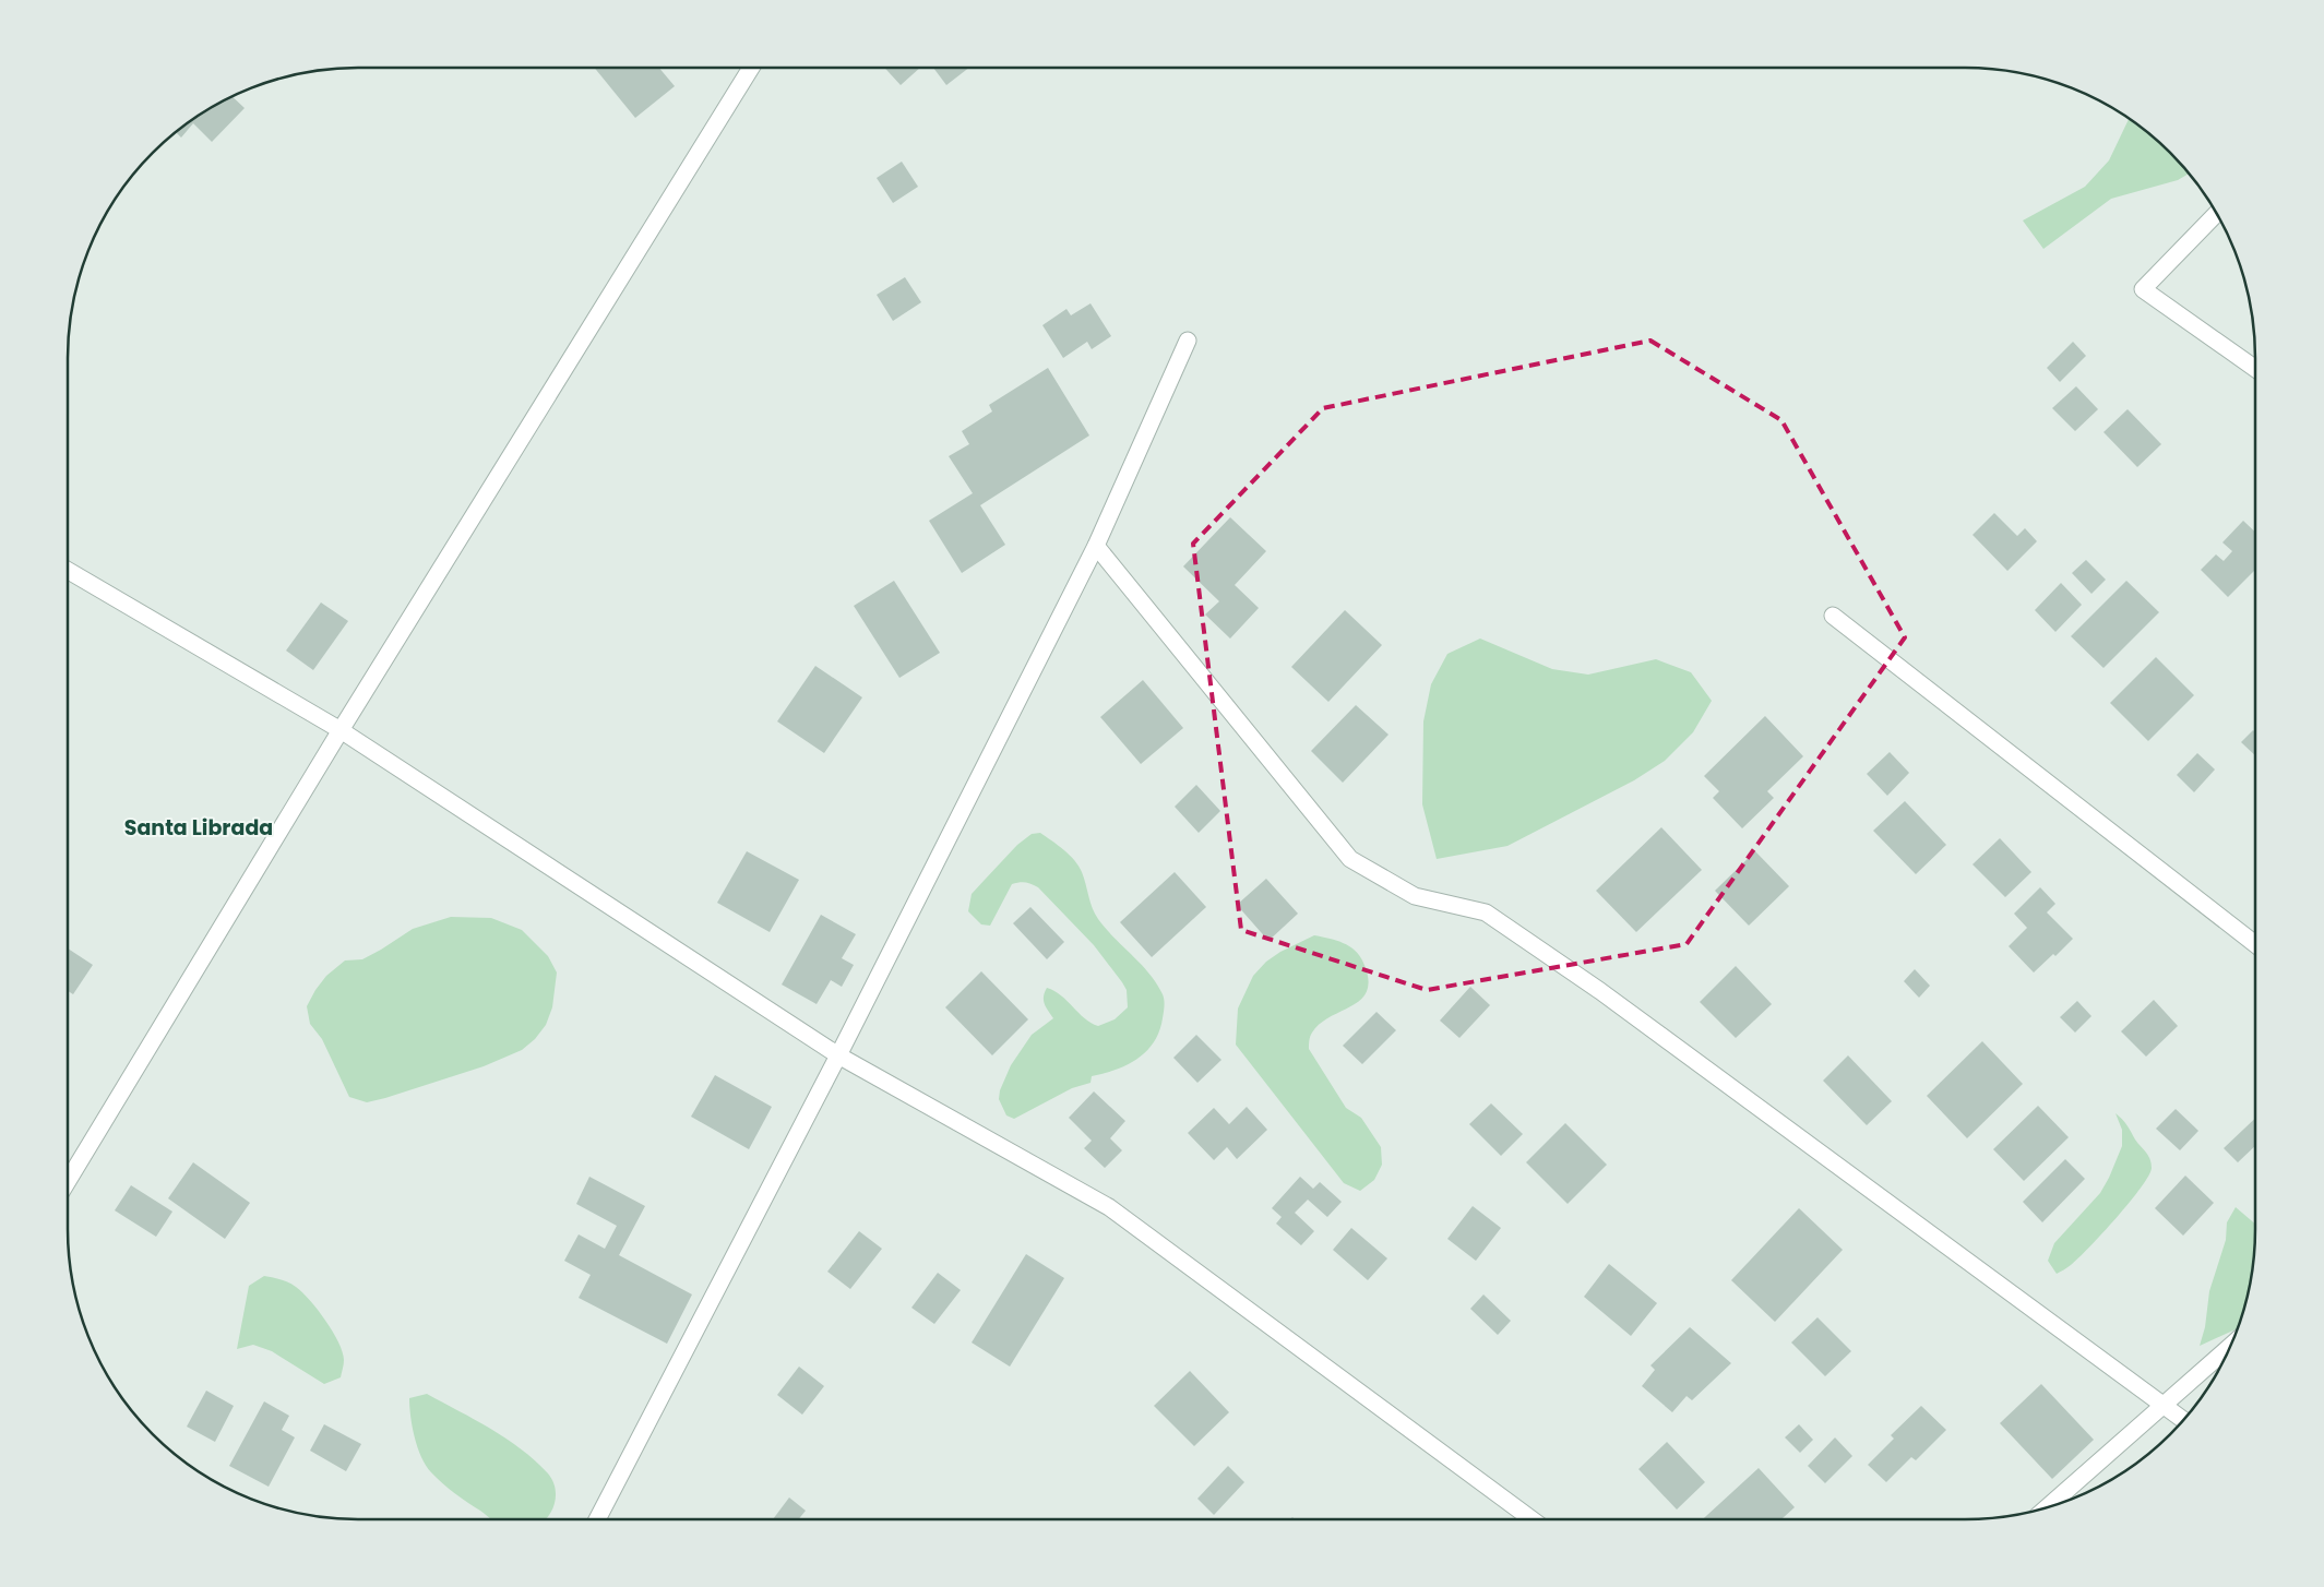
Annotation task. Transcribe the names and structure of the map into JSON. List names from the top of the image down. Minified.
{"districts":["Santa Librada"]}
